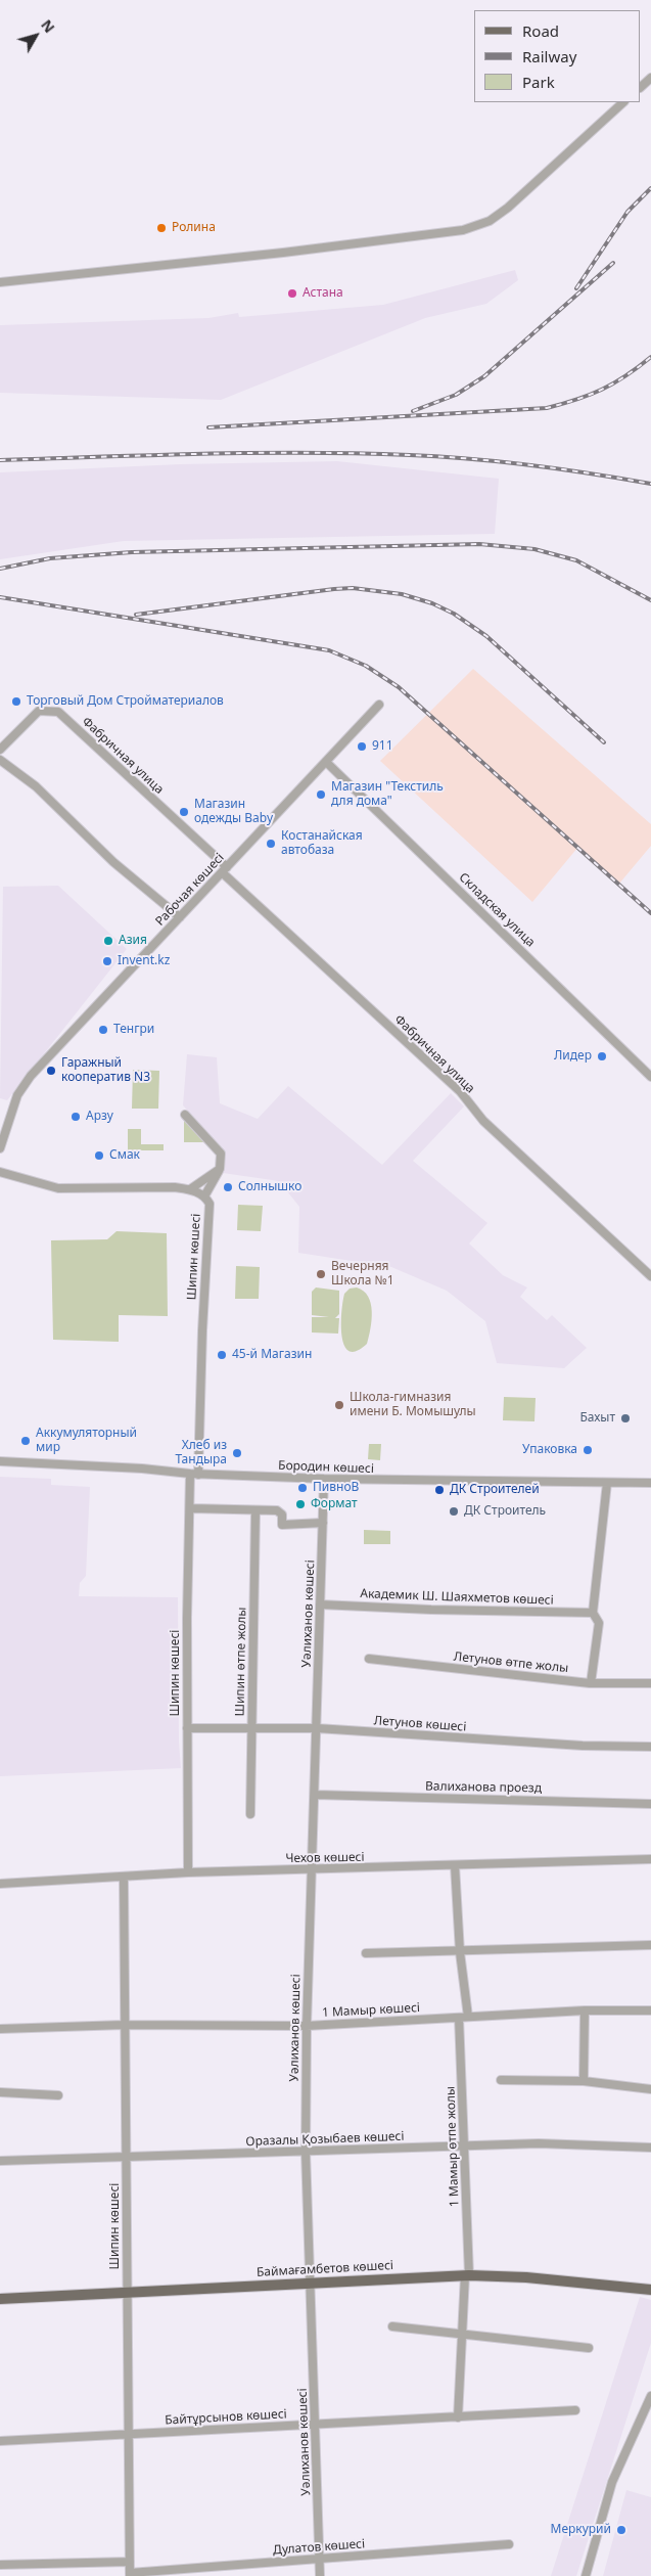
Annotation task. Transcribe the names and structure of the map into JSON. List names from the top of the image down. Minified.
{"streets":{"main road":["Баймағамбетов көшесі"],"street":["Фабричная улица","Рабочая көшесі","Складская улица","Шипин көшесі","Бородин көшесі","Академик Ш. Шаяхметов көшесі","Уәлиханов көшесі","Шипин өтпе жолы","Летунов өтпе жолы","Летунов көшесі","Валиханова проезд","Чехов көшесі","1 Мамыр көшесі","Оразалы Қозыбаев көшесі","1 Мамыр өтпе жолы","Байтұрсынов көшесі","Дулатов көшесі"]},"crossings":[["Фабричная улица","Рабочая көшесі"],["Рабочая көшесі","Складская улица"],["Шипин көшесі","Бородин көшесі"],["Шипин көшесі","Летунов көшесі"],["Шипин көшесі","Чехов көшесі"],["Шипин көшесі","1 Мамыр көшесі"],["Шипин көшесі","Оразалы Қозыбаев көшесі"],["Шипин көшесі","Баймағамбетов көшесі"],["Шипин көшесі","Байтұрсынов көшесі"],["Шипин көшесі","Дулатов көшесі"],["Бородин көшесі","Уәлиханов көшесі"],["Академик Ш. Шаяхметов көшесі","Уәлиханов көшесі"],["Уәлиханов көшесі","Летунов көшесі"],["Уәлиханов көшесі","Валиханова проезд"],["Уәлиханов көшесі","Чехов көшесі"],["Уәлиханов көшесі","1 Мамыр көшесі"],["Уәлиханов көшесі","Оразалы Қозыбаев көшесі"],["Уәлиханов көшесі","Баймағамбетов көшесі"],["Уәлиханов көшесі","Байтұрсынов көшесі"],["Уәлиханов көшесі","Дулатов көшесі"],["Шипин өтпе жолы","Летунов көшесі"],["1 Мамыр көшесі","1 Мамыр өтпе жолы"],["Оразалы Қозыбаев көшесі","1 Мамыр өтпе жолы"],["1 Мамыр өтпе жолы","Баймағамбетов көшесі"],["1 Мамыр өтпе жолы","Байтұрсынов көшесі"]],"places":["Ролина","Астана","Торговый Дом Стройматериалов","911","Магазин \"Текстиль для дома\"","Магазин одежды Baby","Костанайская автобаза","Азия","Invent.kz","Тенгри","Лидер","Гаражный кооператив N3","Арзу","Смак","Солнышко","Вечерняя Школа №1","45-й Магазин","Школа-гимназия имени Б. Момышулы","Бахыт","Аккумуляторный мир","Упаковка","Хлеб из Тандыра","ПивноВ","ДК Строителей","Формат","ДК Строитель","Меркурий"],"legend":["Road","Railway","Park"],"north":"top right"}
